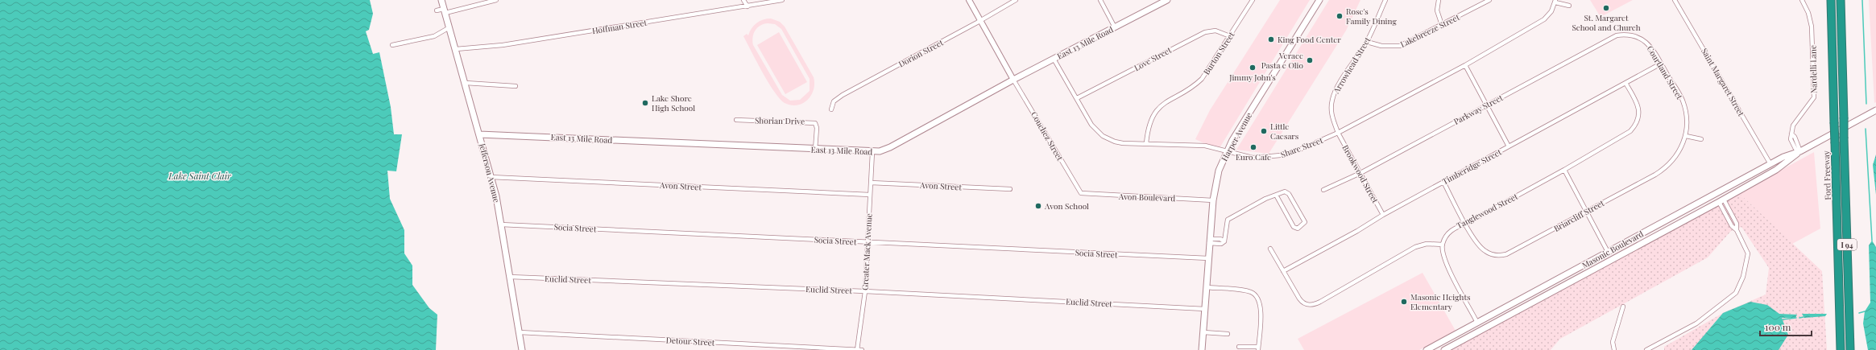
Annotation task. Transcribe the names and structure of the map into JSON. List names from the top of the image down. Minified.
{"streets":{"highway":["Ford Freeway","I 94"],"main road":["East 13 Mile Road","Harper Avenue","Jefferson Avenue","Masonic Boulevard"],"street":["Hoffman Street","Lakebreeze Street","Dorion Street","Burton Street","Love Street","Arrowhead Street","Nardelli Lane","Courtland Street","Saint Margaret Street","Parkway Street","Shorian Drive","Couchez Street","Share Street","Timberidge Street","Brookwood Street","Avon Street","Avon Boulevard","Tanglewood Street","Briarcliff Street","Socia Street","Greater Mack Avenue","Euclid Street","Detour Street"]},"crossings":[["Hoffman Street","Jefferson Avenue"],["Lakebreeze Street","Arrowhead Street"],["East 13 Mile Road","Shorian Drive"],["East 13 Mile Road","Couchez Street"],["East 13 Mile Road","Share Street"],["East 13 Mile Road","Jefferson Avenue"],["East 13 Mile Road","Greater Mack Avenue"],["Burton Street","Love Street"],["Burton Street","Share Street"],["Love Street","Share Street"],["Arrowhead Street","Share Street"],["Arrowhead Street","Brookwood Street"],["Nardelli Lane","Masonic Boulevard"],["Courtland Street","Parkway Street"],["Courtland Street","Timberidge Street"],["Courtland Street","Briarcliff Street"],["Saint Margaret Street","Masonic Boulevard"],["Parkway Street","Brookwood Street"],["Couchez Street","Avon Boulevard"],["Harper Avenue","Share Street"],["Harper Avenue","Avon Boulevard"],["Harper Avenue","Socia Street"],["Harper Avenue","Euclid Street"],["Share Street","Brookwood Street"],["Timberidge Street","Brookwood Street"],["Timberidge Street","Tanglewood Street"],["Timberidge Street","Briarcliff Street"],["Jefferson Avenue","Avon Street"],["Jefferson Avenue","Socia Street"],["Jefferson Avenue","Euclid Street"],["Jefferson Avenue","Detour Street"],["Avon Street","Greater Mack Avenue"],["Tanglewood Street","Briarcliff Street"],["Socia Street","Greater Mack Avenue"],["Greater Mack Avenue","Euclid Street"],["Greater Mack Avenue","Detour Street"]],"water":["Lake Saint Clair"],"places":["St. Margaret School and Church","Rose's Family Dining","King Food Center","Verace Pasta e Olio","Jimmy John's","Lake Shore High School","Little Caesars","Euro Cafe","Avon School","Masonic Heights Elementary"],"scale_bar":"100 m"}
